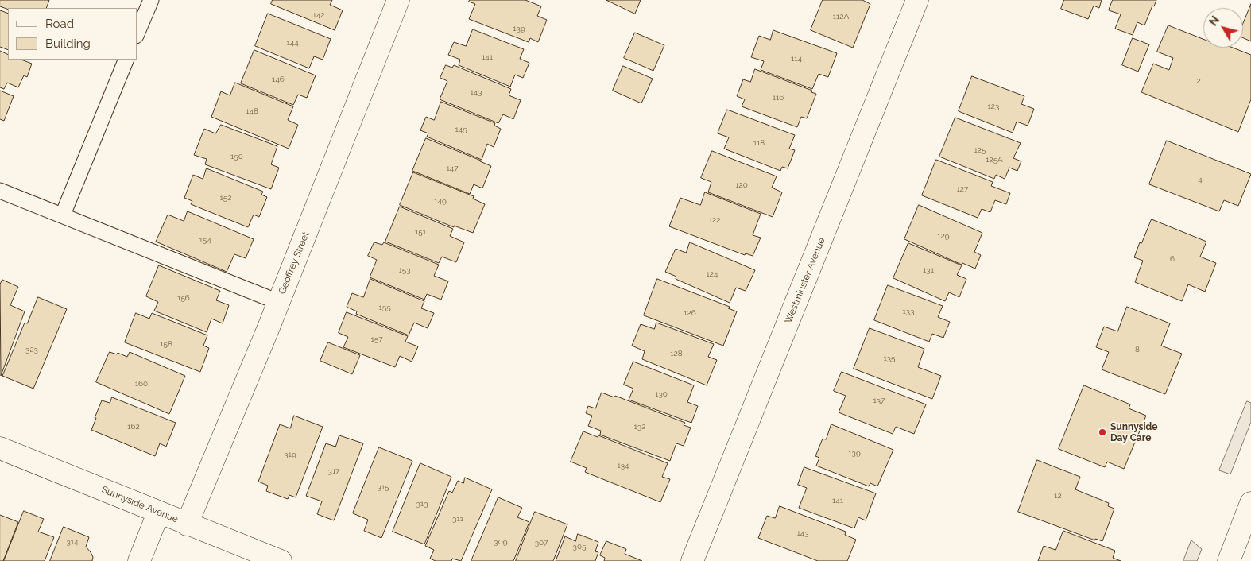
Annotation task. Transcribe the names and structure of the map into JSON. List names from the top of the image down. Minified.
{"streets":{"street":["Geoffrey Street","Westminster Avenue","Sunnyside Avenue"]},"crossings":[["Geoffrey Street","Sunnyside Avenue"]],"places":["Sunnyside Day Care"],"house_numbers":["142","112A","139","144","141","114","146","2","143","116","123","148","145","118","125","150","125A","147","4","120","127","152","149","122","151","129","154","6","153","131","124","156","155","133","126","157","158","323","8","128","135","160","130","137","162","132","139","319","134","317","315","12","141","313","311","143","314","309","307","305"],"legend":["Road","Building"],"north":"top left"}
